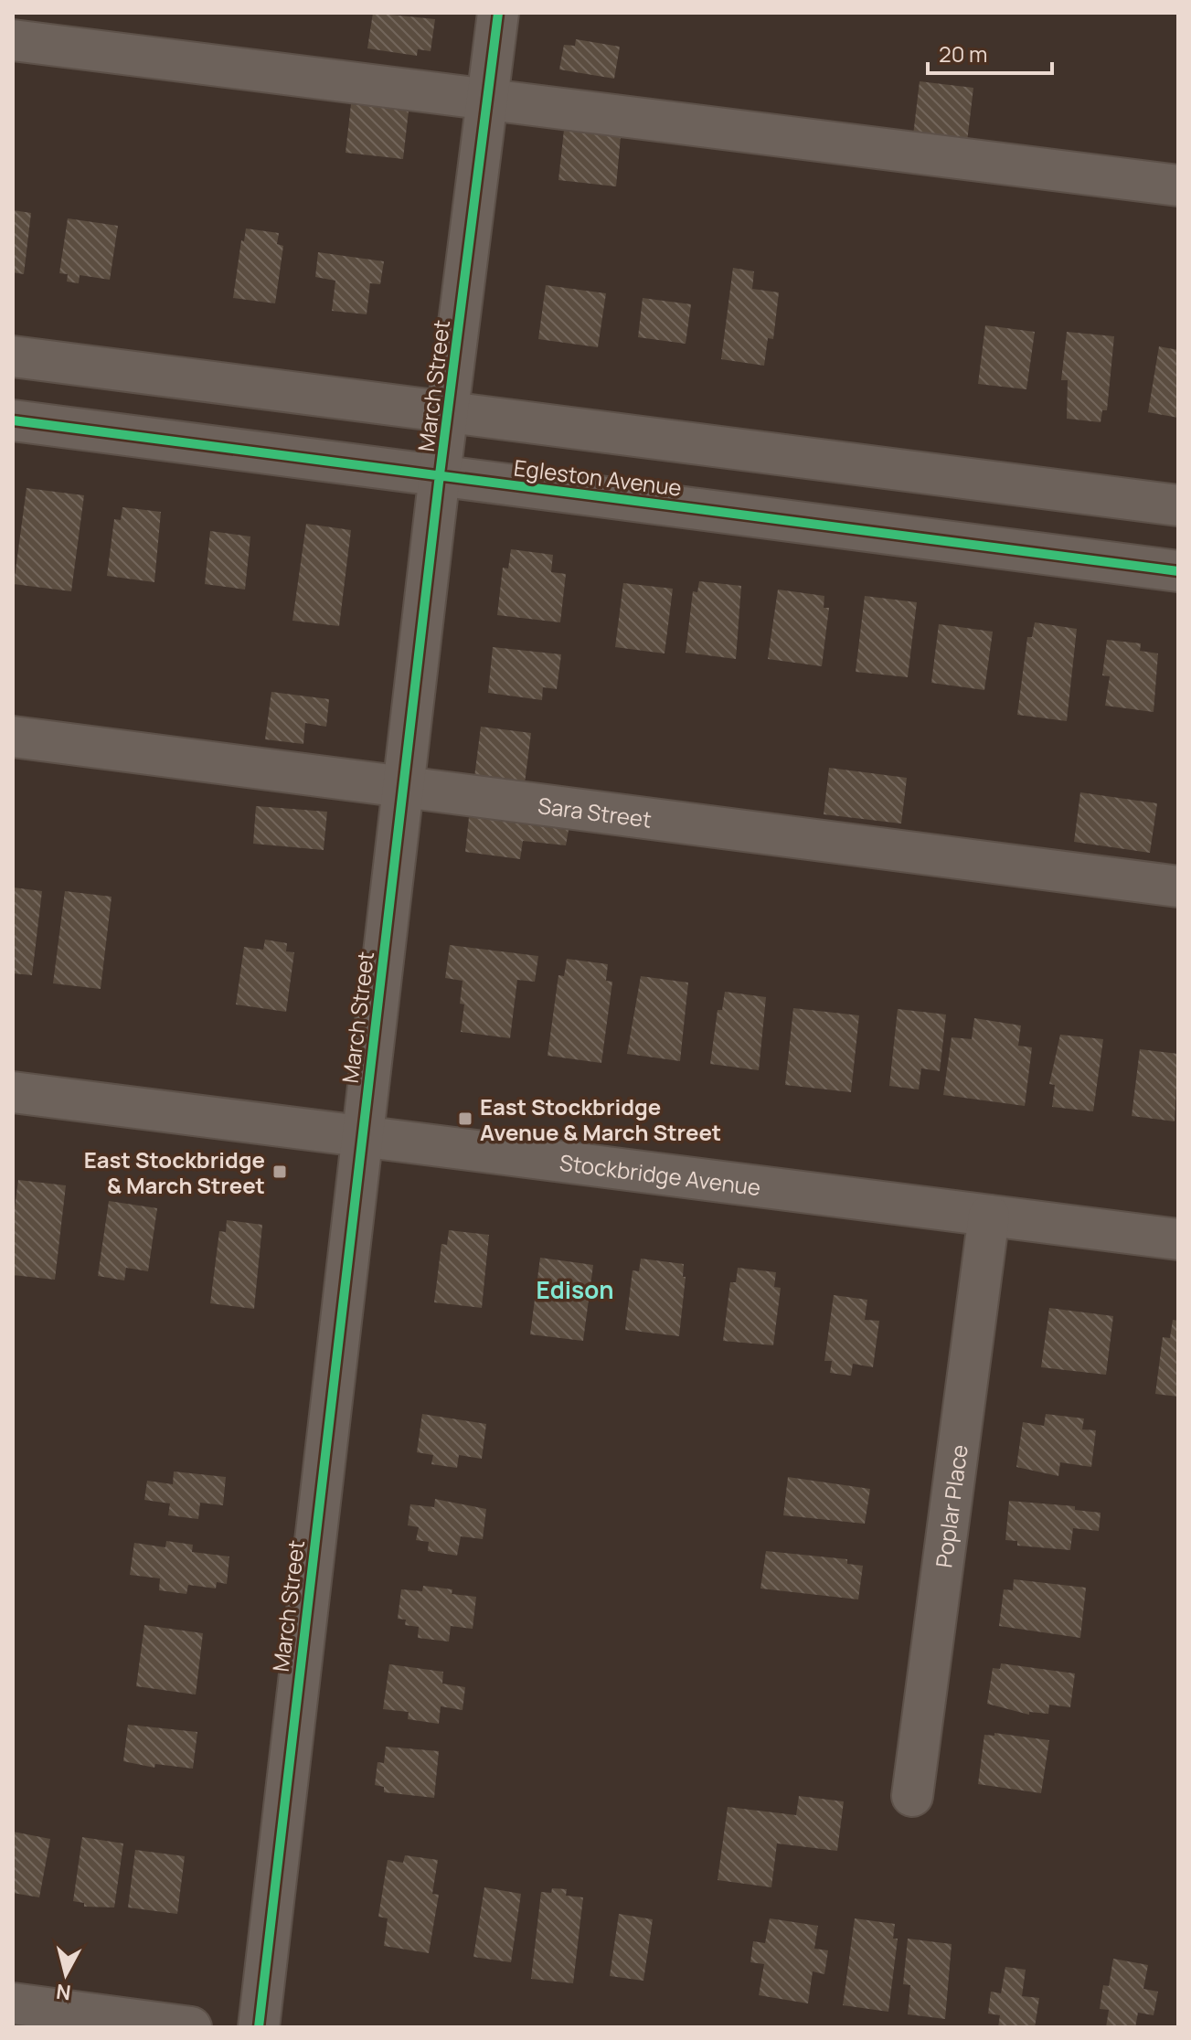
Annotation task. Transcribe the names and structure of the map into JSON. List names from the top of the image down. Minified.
{"streets":{"street":["March Street","Egleston Avenue","Sara Street","Stockbridge Avenue","Poplar Place"]},"crossings":[["March Street","Egleston Avenue"],["March Street","Sara Street"],["March Street","Stockbridge Avenue"],["Stockbridge Avenue","Poplar Place"]],"districts":["Edison"],"places":{"transit":["East Stockbridge Avenue & March Street","East Stockbridge & March Street"]},"scale_bar":"20 m","north":"bottom"}
